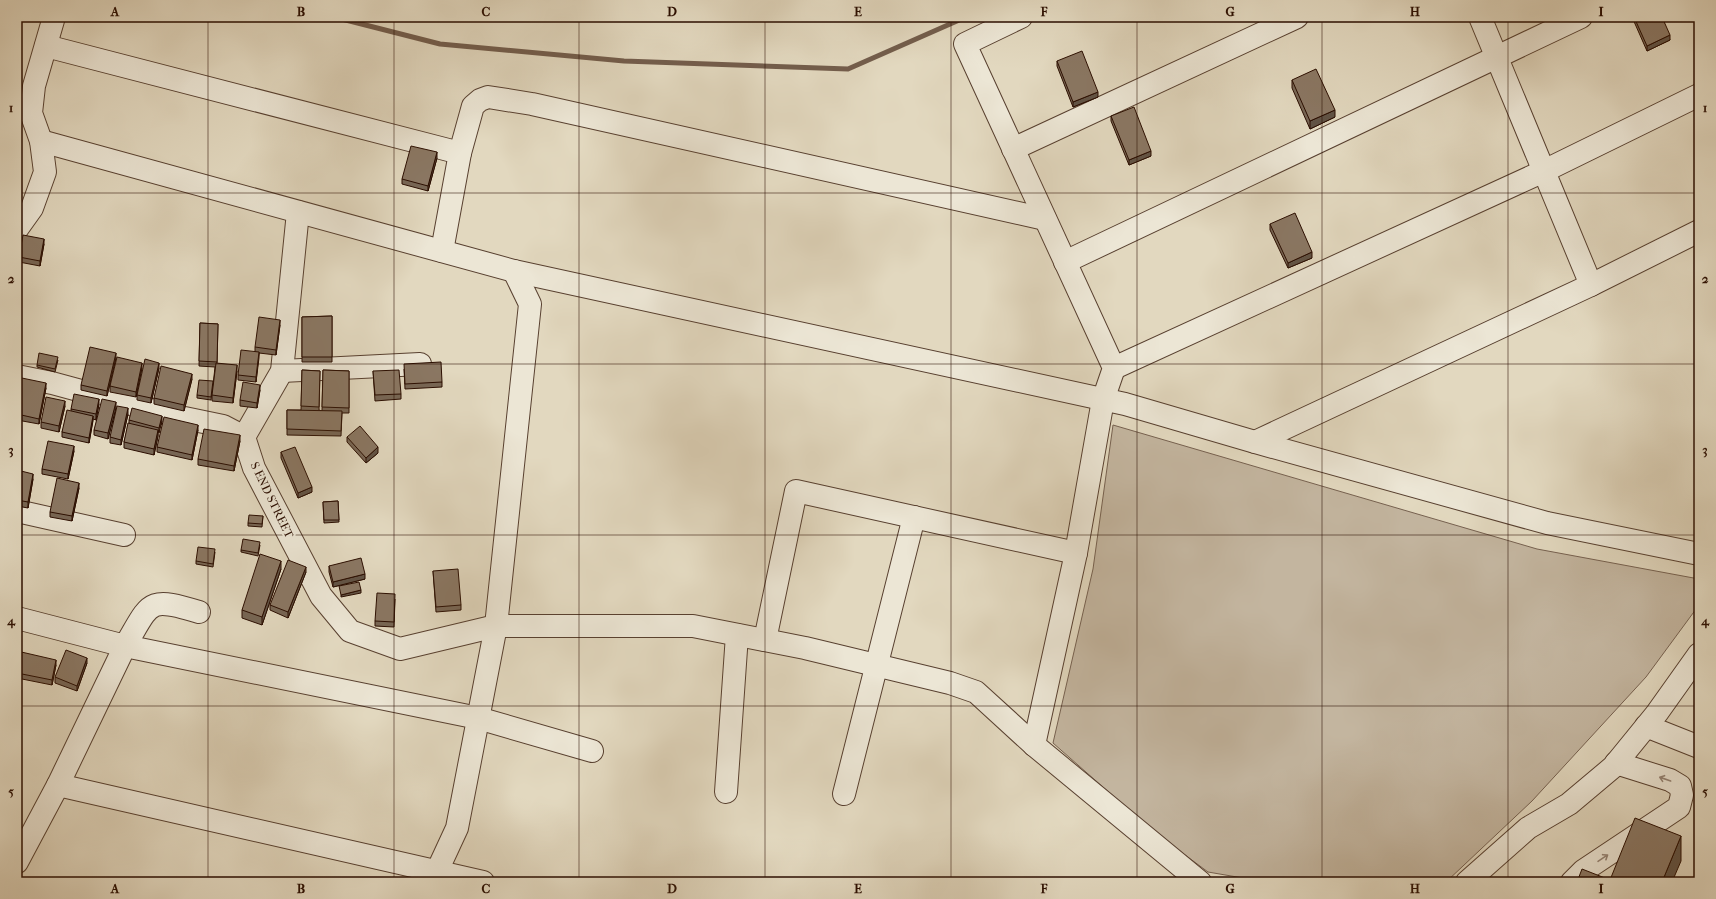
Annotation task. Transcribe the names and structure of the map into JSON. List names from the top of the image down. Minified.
{"streets":{"street":["S END STREET"]},"grid":{"columns":["A","B","C","D","E","F","G","H","I"],"rows":["1","2","3","4","5"]}}
